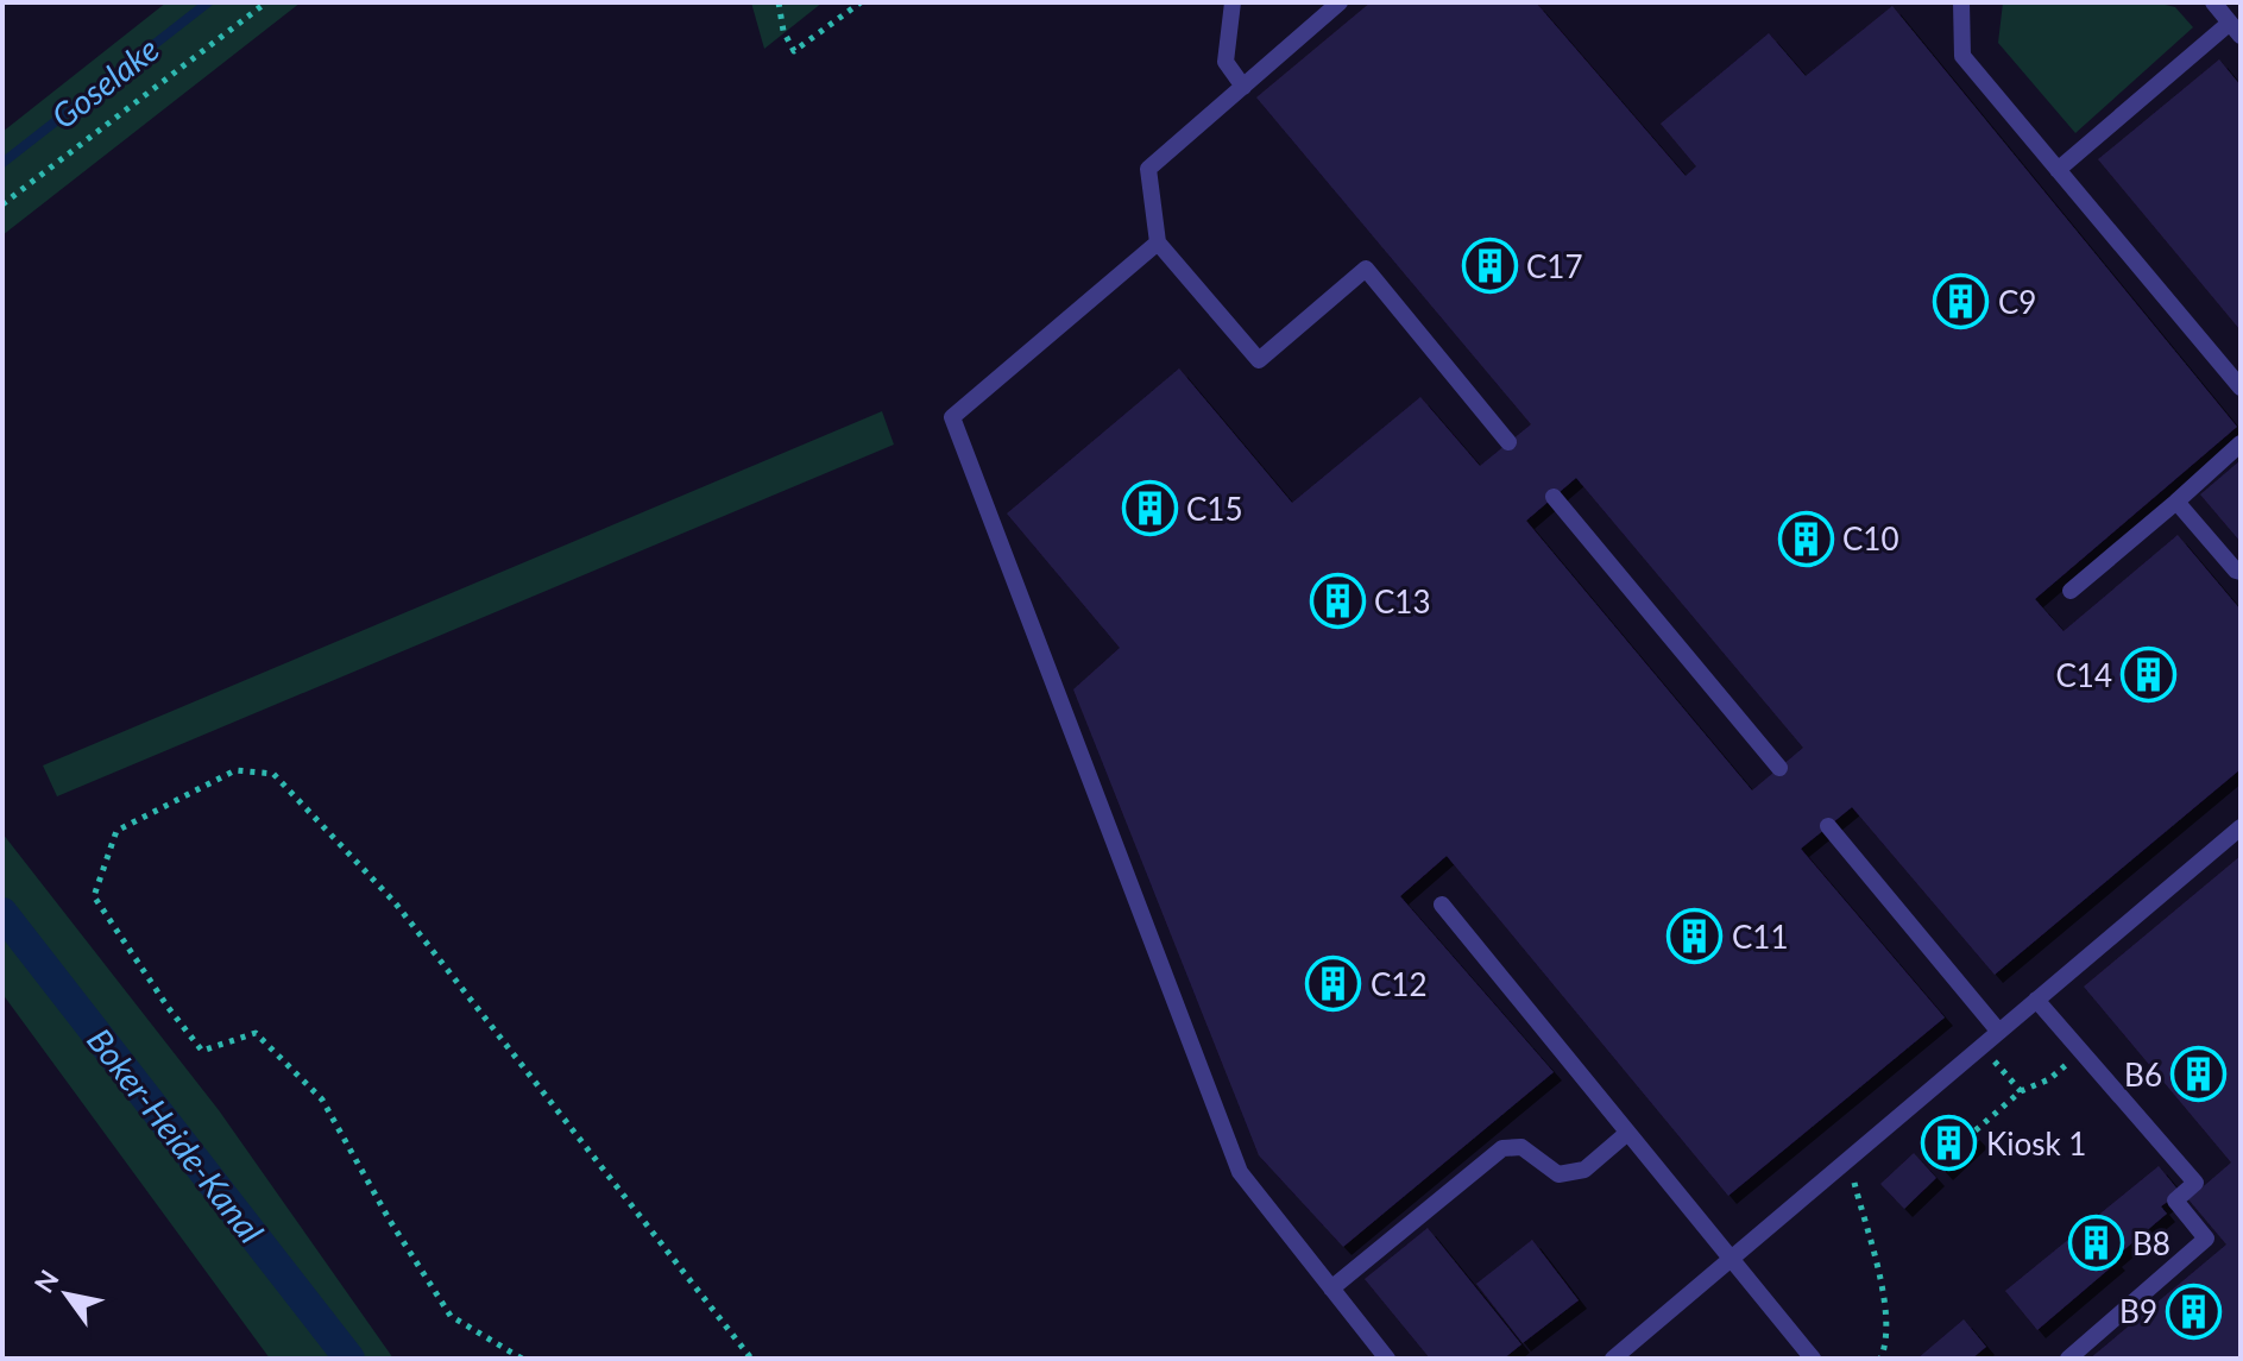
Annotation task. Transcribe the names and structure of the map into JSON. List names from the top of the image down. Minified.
{"water":["Goselake","Boker-Heide-Kanal"],"places":{"building":["C17","C9","C15","C10","C13","C14","C11","C12","B6","Kiosk 1","B8","B9"]},"north":"top left"}
